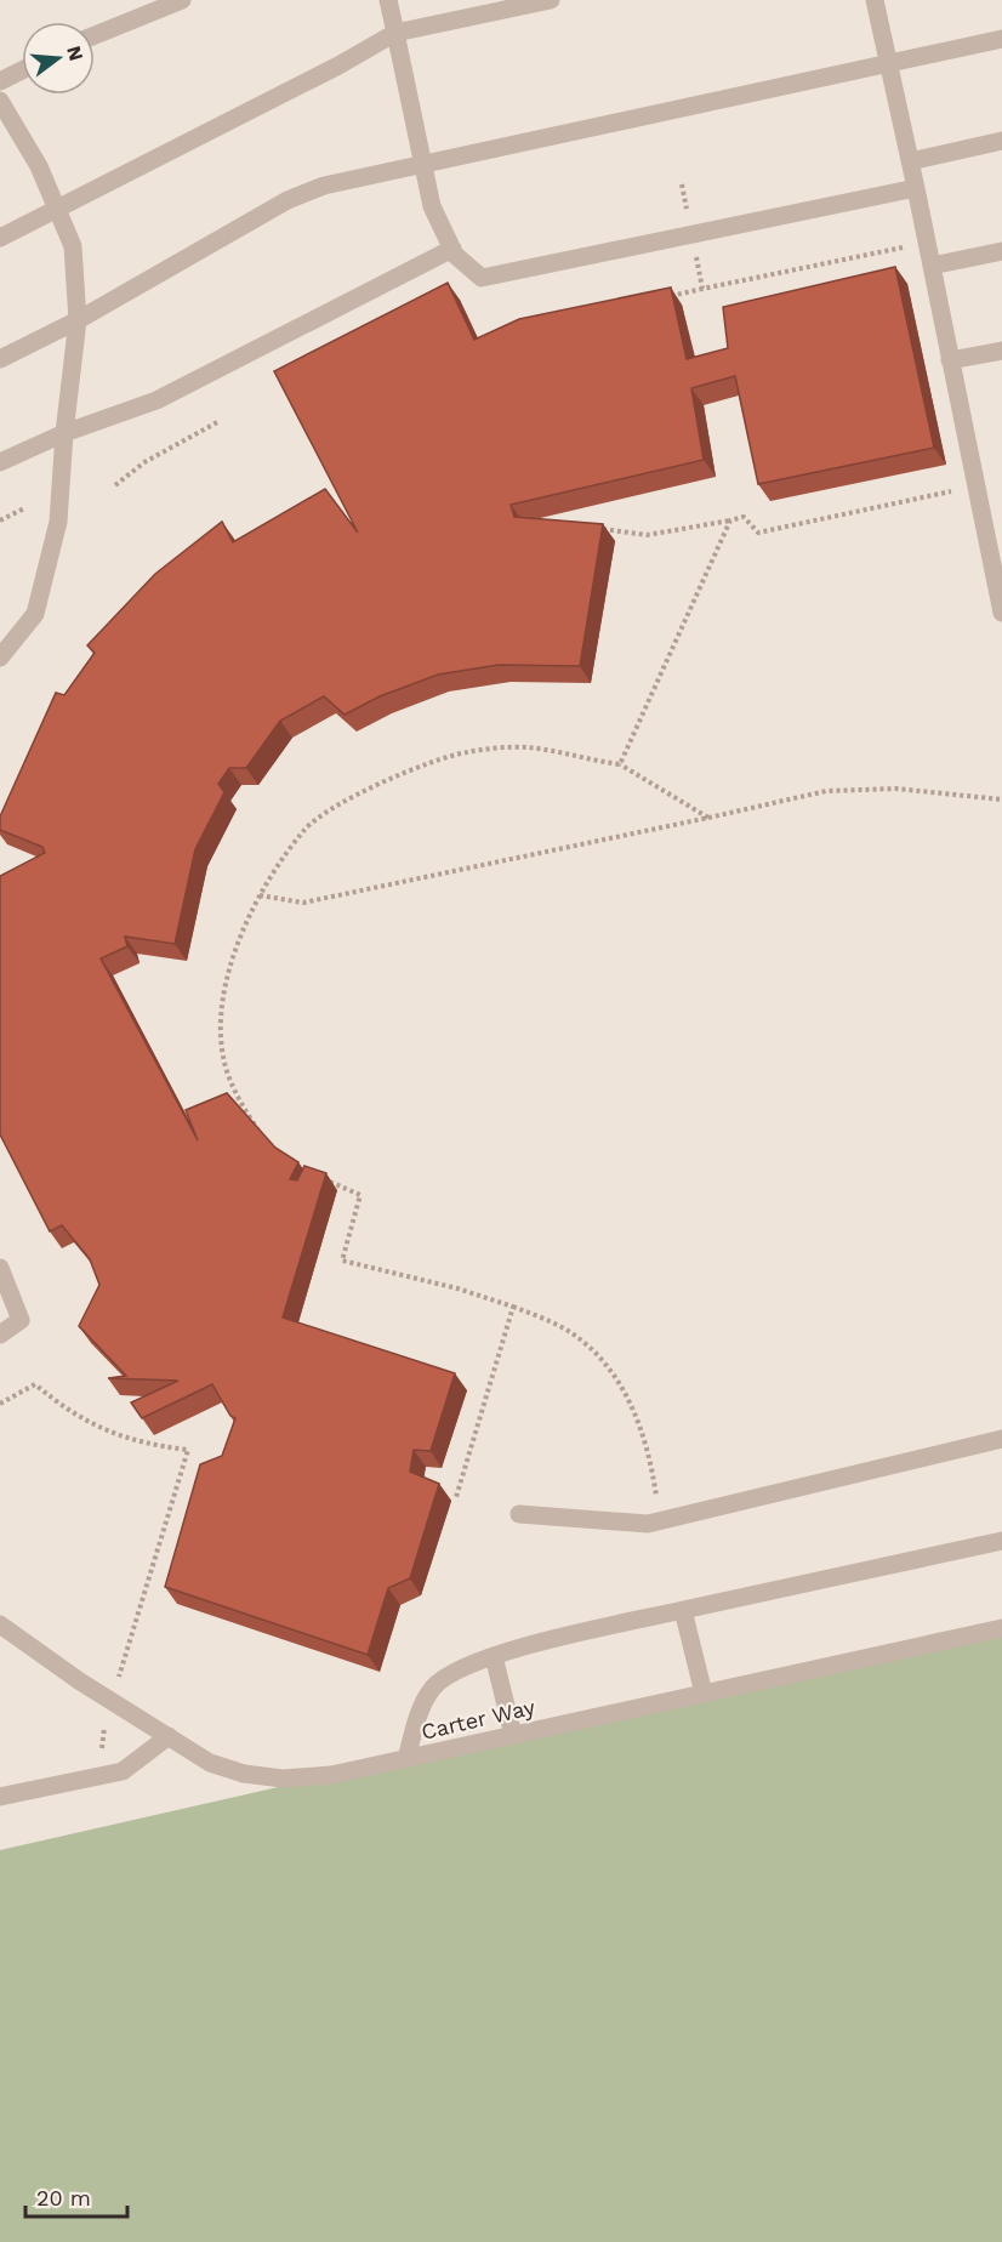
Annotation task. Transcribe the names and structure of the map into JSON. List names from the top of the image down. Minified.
{"streets":{"lane":["Carter Way"]},"scale_bar":"20 m","north":"right"}
